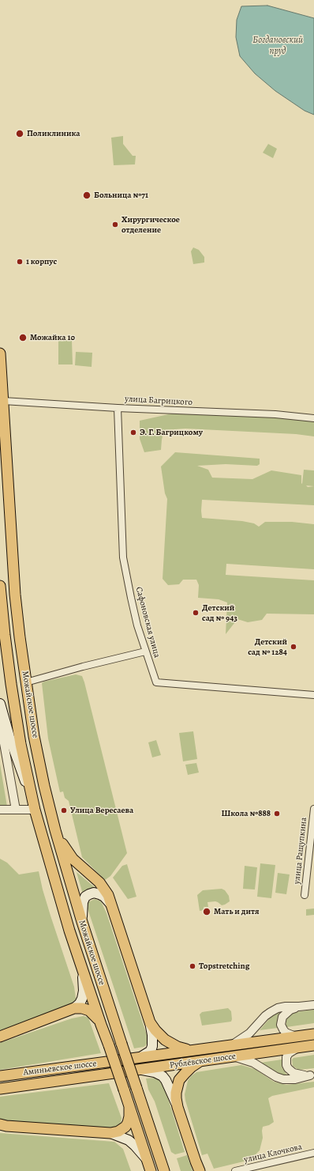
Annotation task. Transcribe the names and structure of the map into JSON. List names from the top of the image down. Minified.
{"streets":{"main road":["Можайское шоссе","Рублёвское шоссе","Аминьевское шоссе"],"street":["улица Багрицкого","Сафоновская улица","улица Ращупкина","улица Клочкова"]},"crossings":[["улица Багрицкого","Сафоновская улица"],["улица Багрицкого","Можайское шоссе"],["Рублёвское шоссе","Аминьевское шоссе"]],"water":["Богдановский пруд"],"places":["Поликлиника","Больница №71","Хирургическое отделение","1 корпус","Можайка 10","Э. Г. Багрицкому","Детский сад № 943","Детский сад № 1284","Улица Вересаева","Школа №888","Мать и дитя","Topstretching"]}
